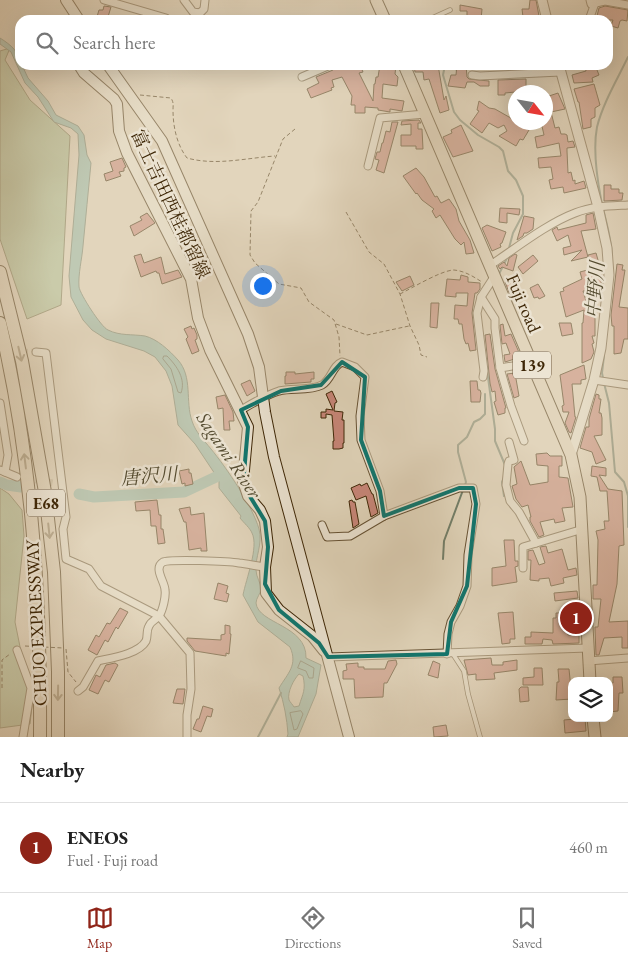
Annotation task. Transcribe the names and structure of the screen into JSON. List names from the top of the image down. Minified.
{"streets":{"highway":["Fuji road","139","E68","CHUO EXPRESSWAY"],"main road":["富士吉田西桂都留線"]},"water":["中野川","Sagami River","唐沢川"],"north":"bottom right","page":{"search":"Search here","pins":"1","heading":"Nearby","list":[{"mark":"1","name":"ENEOS","note":"Fuel · Fuji road","value":"460 m"}],"nav":["Map","Directions","Saved"]}}
